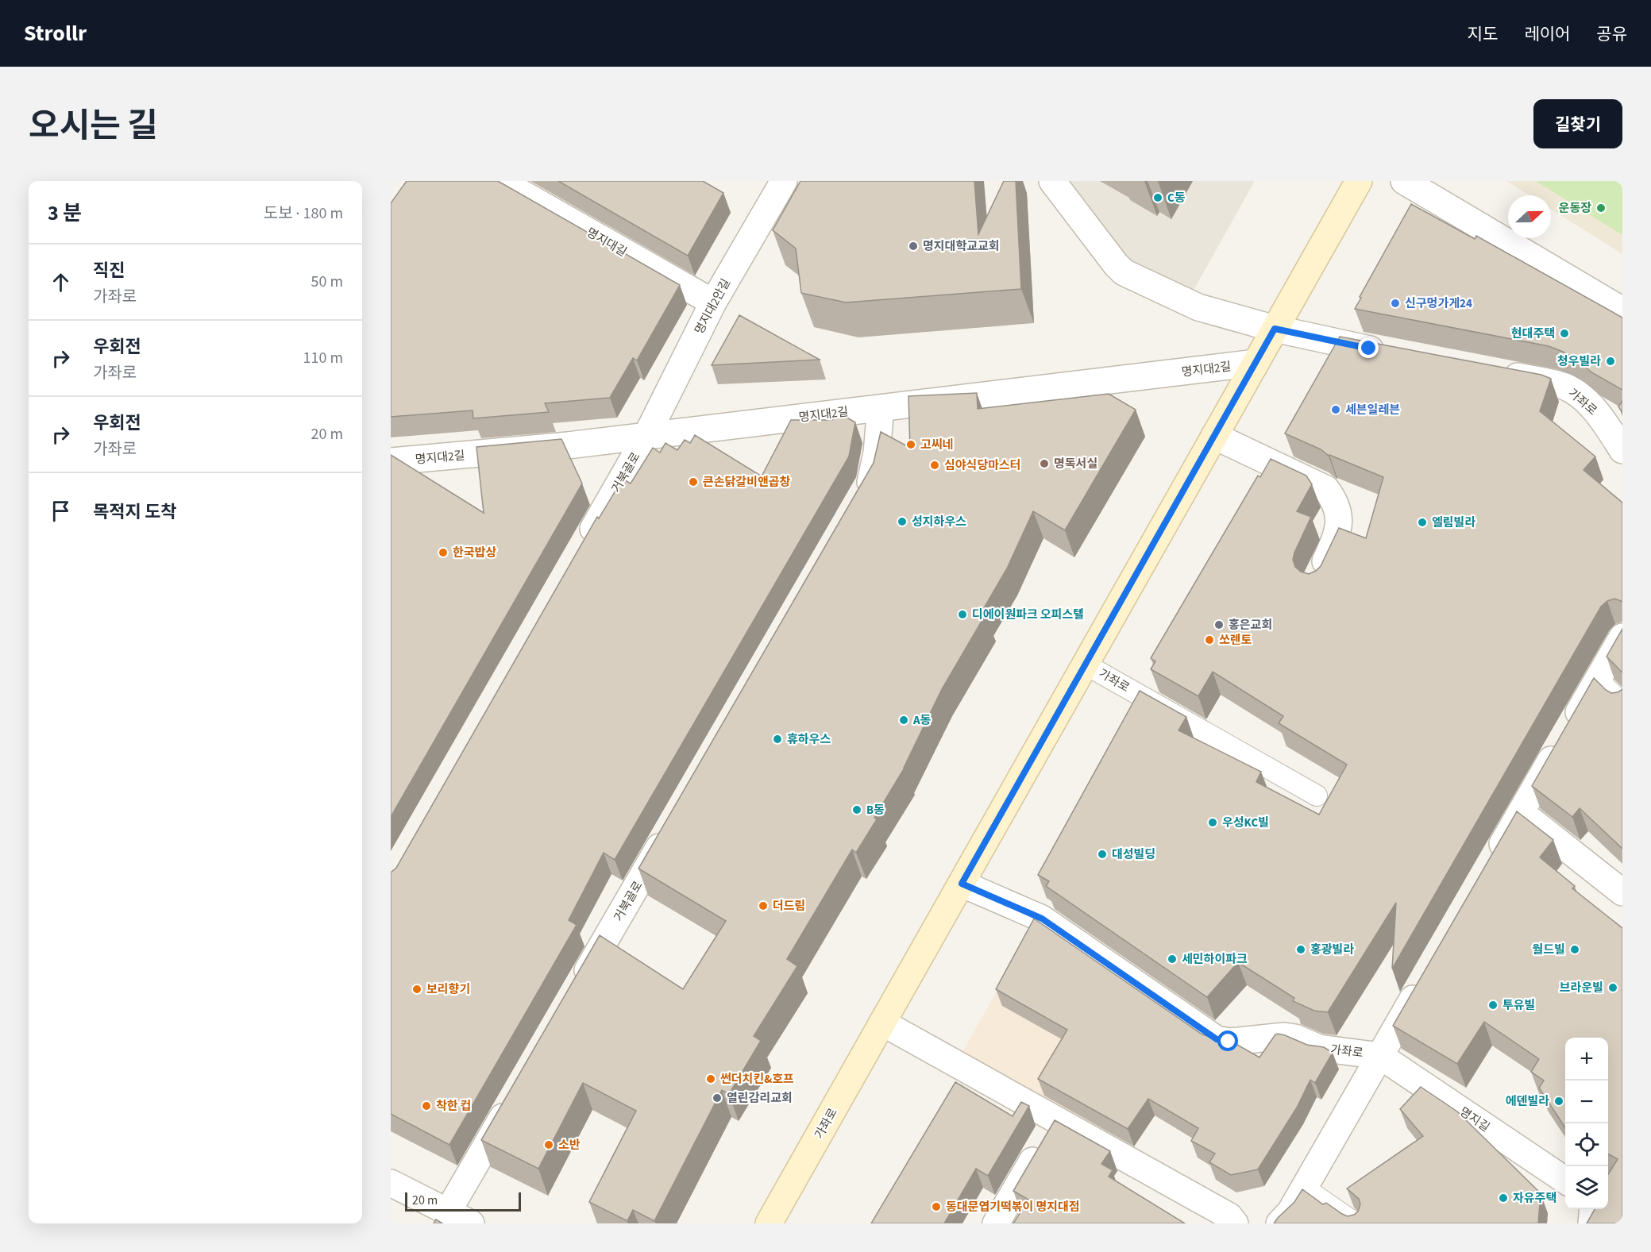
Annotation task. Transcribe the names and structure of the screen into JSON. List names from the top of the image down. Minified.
{"streets":{"main road":["가좌로"],"street":["명지대길","명지대2안길","명지대2길","거북골로","명지길"]},"crossings":[["명지대길","명지대2안길"],["명지대2안길","명지대2길"],["명지대2안길","거북골로"],["명지대2길","가좌로"],["명지대2길","거북골로"],["가좌로","명지길"]],"places":["C동","운동장","명지대학교교회","신구멍가게24","현대주택","청우빌라","세븐일레븐","고씨네","명독서실","심야식당마스터","큰손닭갈비앤곱창","성지하우스","엘림빌라","한국밥상","디에이원파크 오피스텔","홍은교회","쏘렌토","A동","휴하우스","B동","우성KC빌","대성빌딩","더드림","홍광빌라","월드빌","세민하이파크","브라운빌","보리향기","투유빌","썬더치킨&호프","열린감리교회","에덴빌라","착한 컵","소반","자유주택","동대문엽기떡볶이 명지대점"],"scale_bar":"20 m","north":"right","page":{"header":"Strollr","nav":["지도","레이어","공유"],"title":"오시는 길","buttons":"길찾기","heading":["3 분","도보 · 180 m"],"list":[["직진","가좌로","50 m"],["우회전","가좌로","110 m"],["우회전","가좌로","20 m"],"목적지 도착"],"map_buttons":["+","−"],"scale":"20 m"}}
